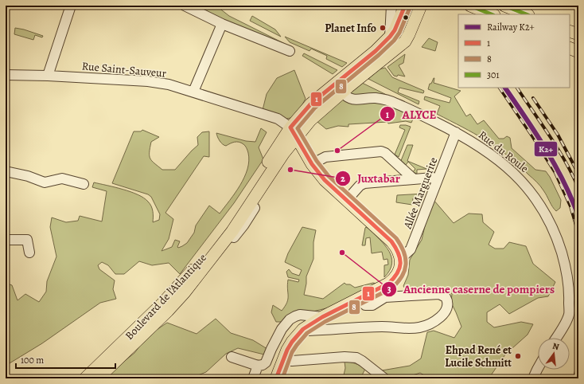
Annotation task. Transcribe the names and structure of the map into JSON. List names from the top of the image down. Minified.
{"streets":{"main road":["Boulevard de l'Atlantique"],"street":["Rue Saint-Sauveur","Rue du Roule","Allée Marguerite"]},"crossings":[["Rue Saint-Sauveur","Boulevard de l'Atlantique"],["Rue du Roule","Allée Marguerite"]],"places":["Planet Info","ALYCE","Juxtabar","Ancienne caserne de pompiers","Ehpad René et Lucile Schmitt"],"lines":["transit line 1","transit line 301","transit line 8","rail line K2+"],"legend":["Railway K2+","1","8","301"],"scale_bar":"100 m","north":"top"}
